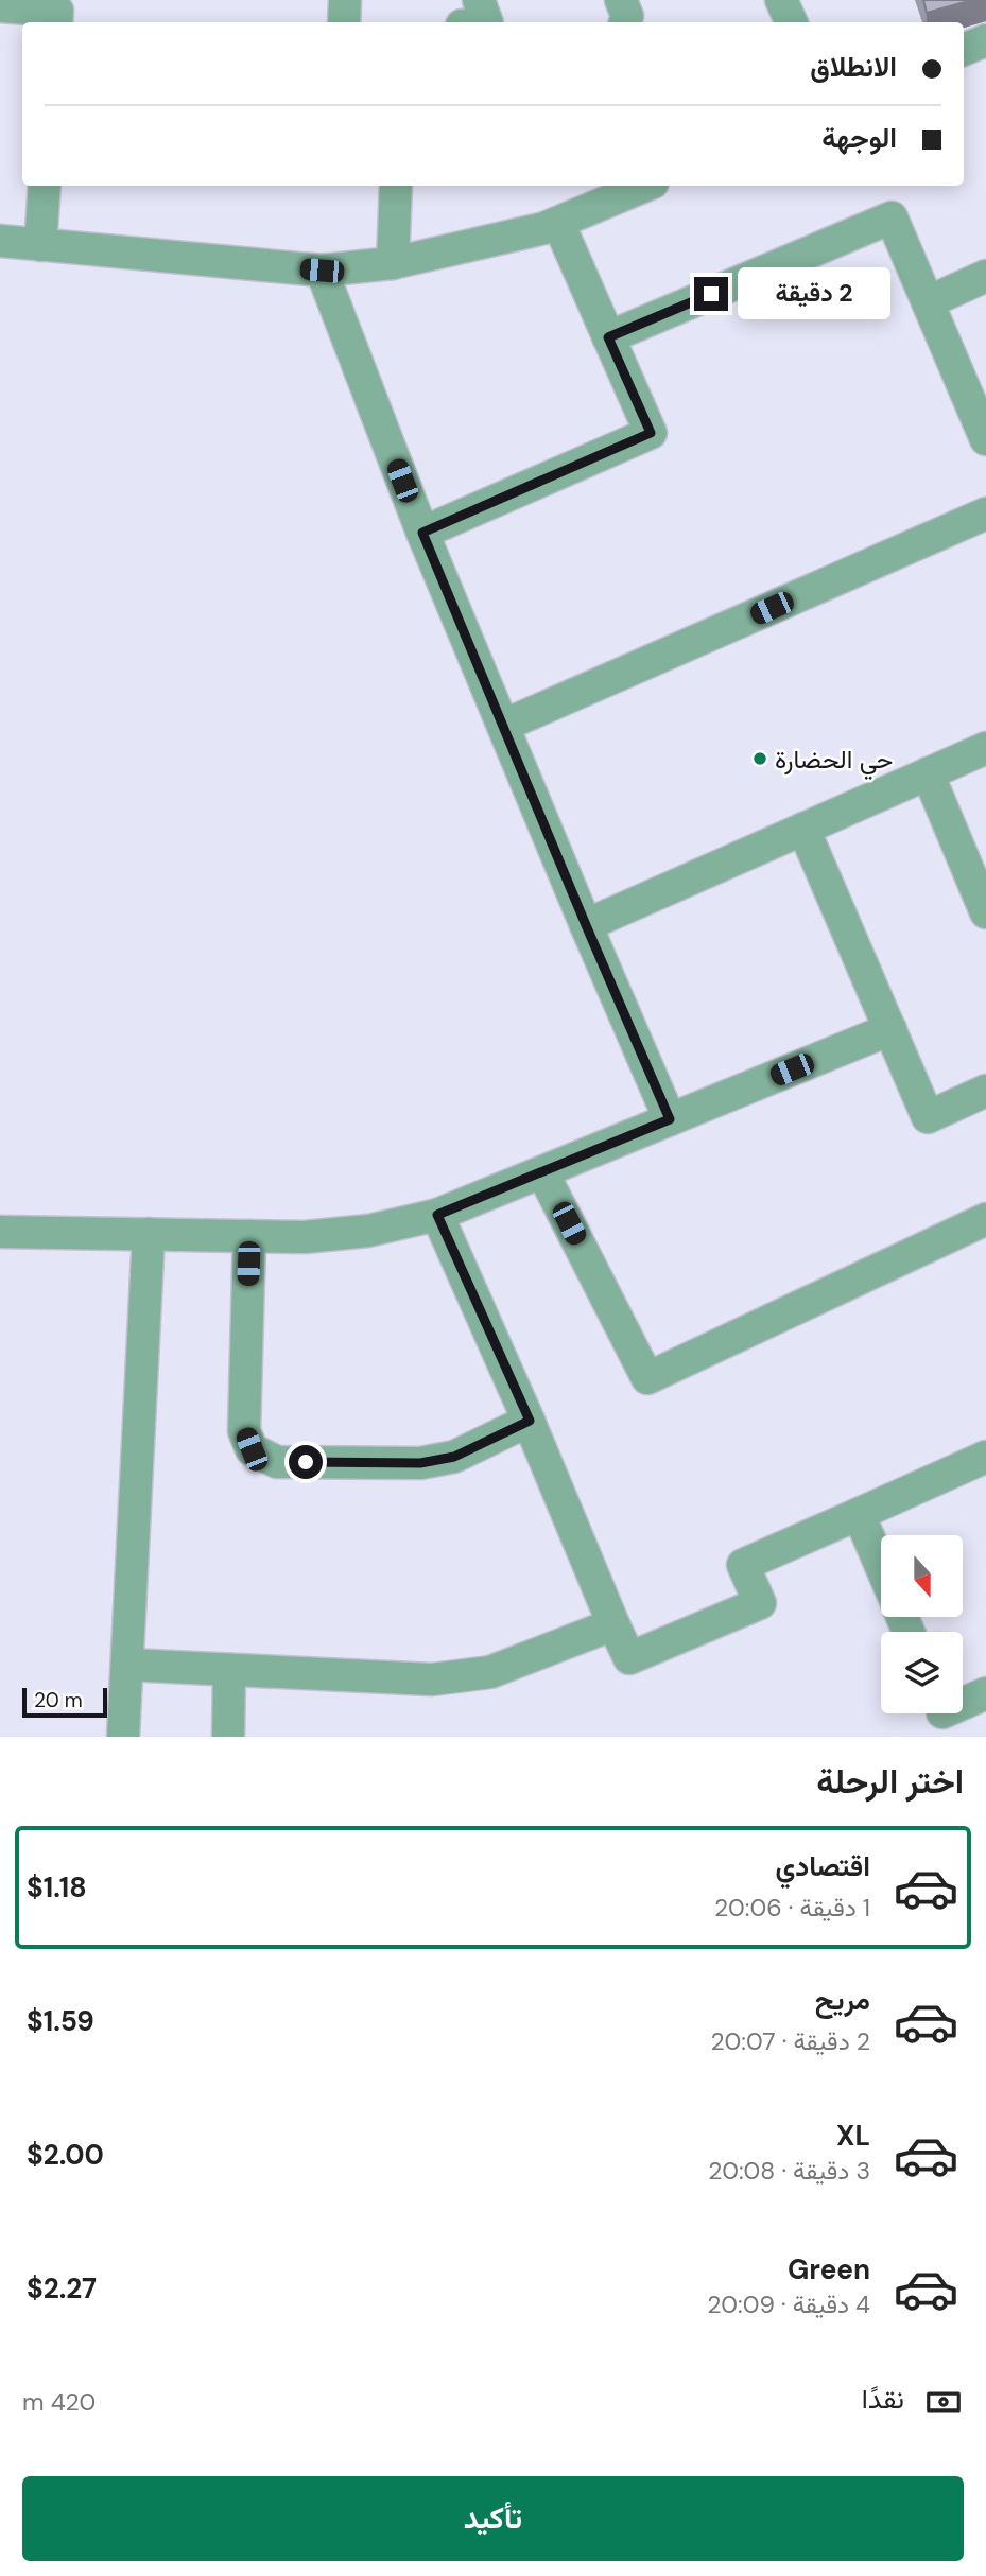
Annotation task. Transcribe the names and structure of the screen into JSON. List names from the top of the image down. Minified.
{"places":["حي الحضارة"],"scale_bar":"20 m","north":"bottom","page":{"banner":["الانطلاق","الوجهة"],"bubble":"2 دقيقة","scale":"20 m","heading":"اختر الرحلة","list":[{"name":"اقتصادي","note":"1 دقيقة · 20:06","value":"$1.18"},{"name":"مريح","note":"2 دقيقة · 20:07","value":"$1.59"},{"name":"XL","note":"3 دقيقة · 20:08","value":"$2.00"},{"name":"Green","note":"4 دقيقة · 20:09","value":"$2.27"}],"pay":["نقدًا","420 m"],"buttons":"تأكيد"}}
